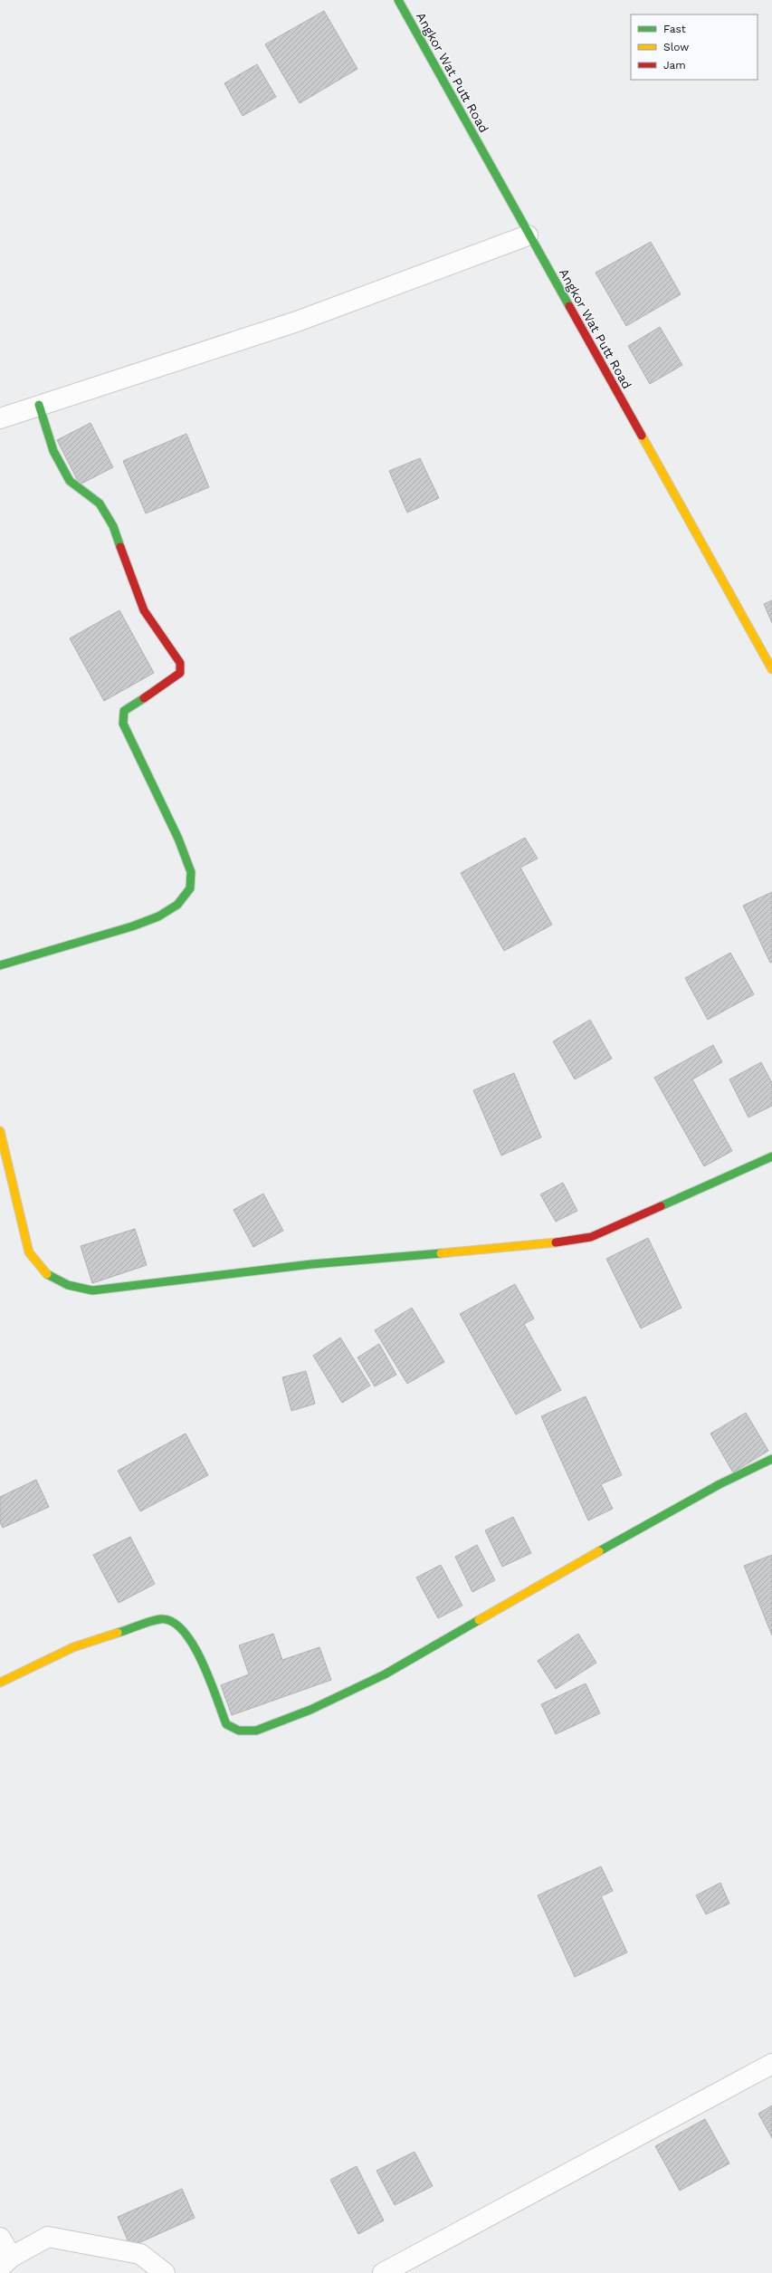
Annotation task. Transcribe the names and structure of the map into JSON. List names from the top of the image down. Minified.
{"streets":{"street":["Angkor Wat Putt Road"]},"legend":["Fast","Slow","Jam"]}
